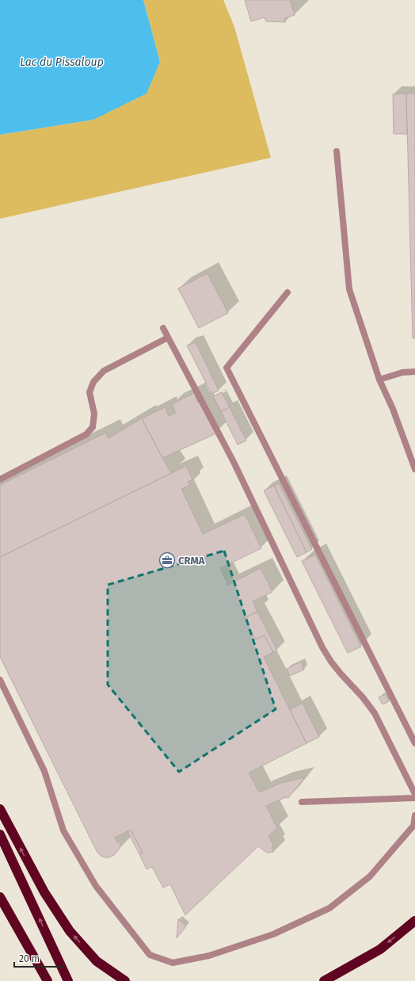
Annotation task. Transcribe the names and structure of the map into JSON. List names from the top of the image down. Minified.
{"water":["Lac du Pissaloup"],"places":{"office":["CRMA"]},"scale_bar":"20 m"}
